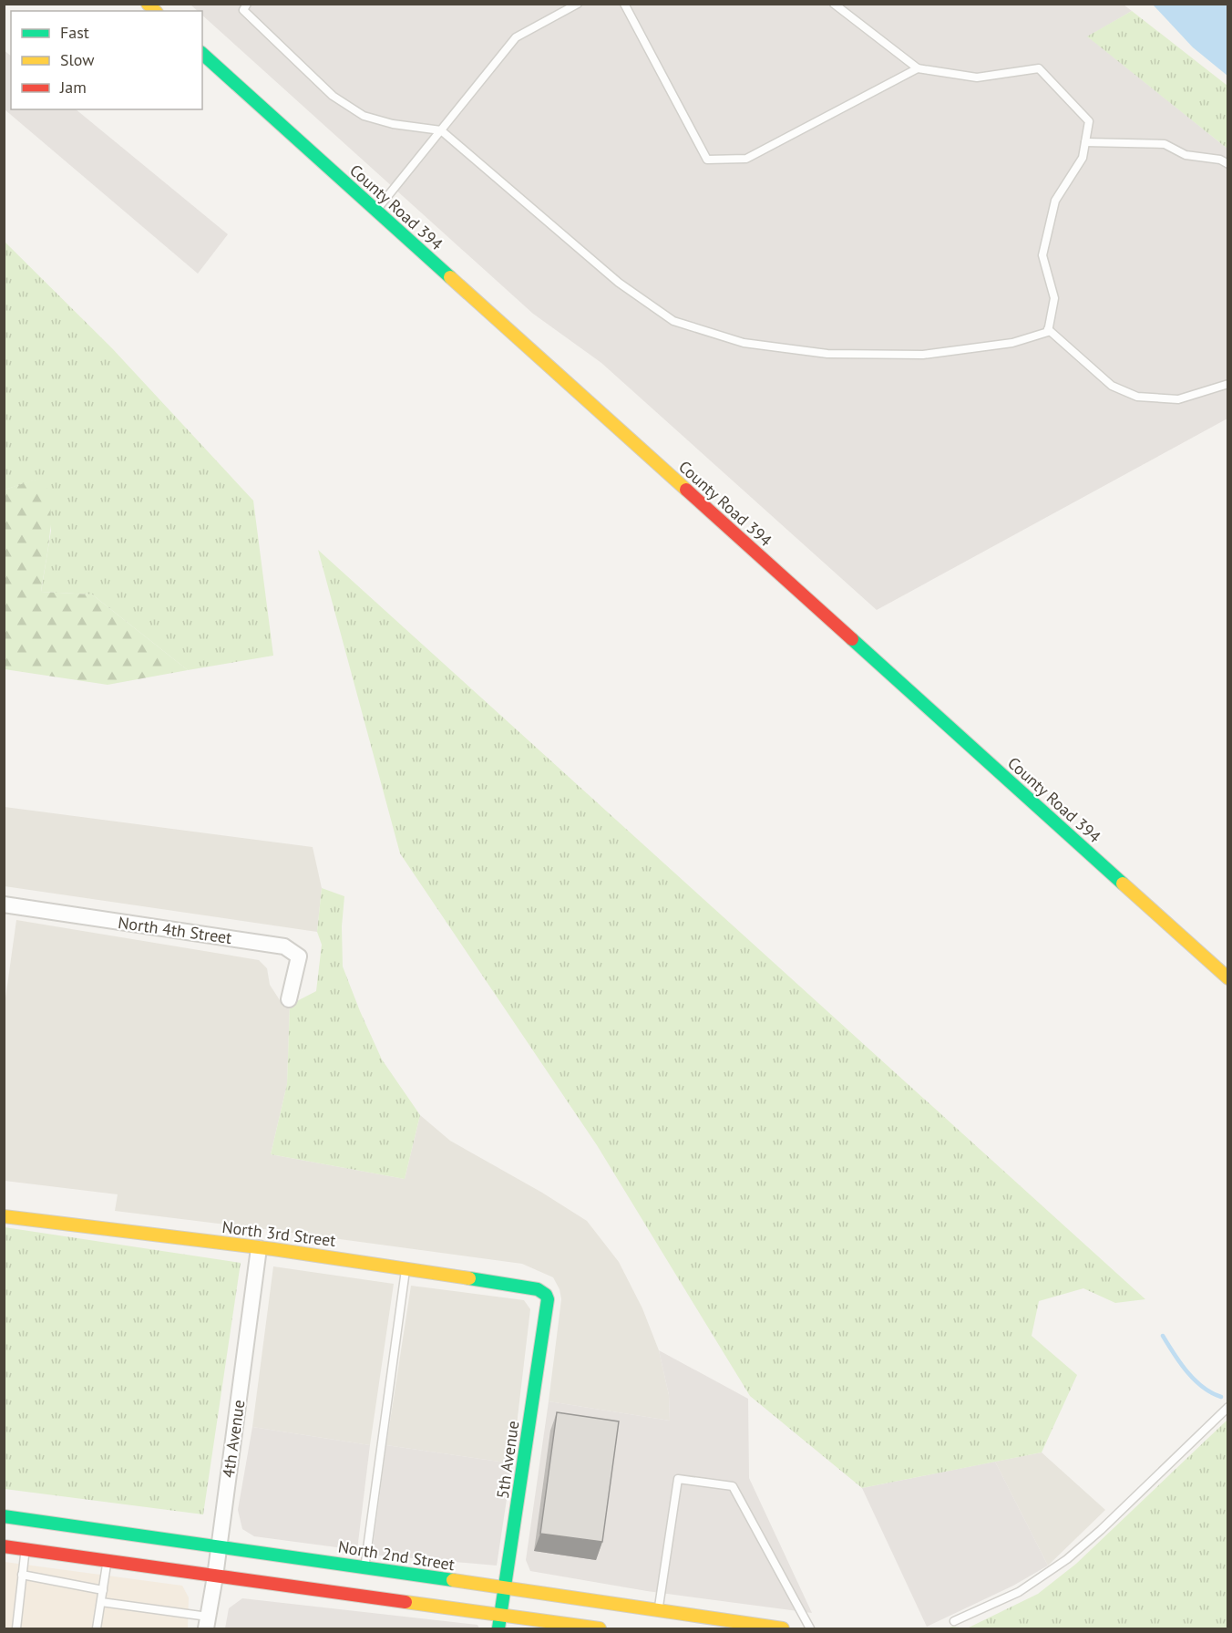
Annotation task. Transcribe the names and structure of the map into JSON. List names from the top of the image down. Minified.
{"streets":{"main road":["County Road 394","North 3rd Street","5th Avenue","North 2nd Street"],"street":["North 4th Street","4th Avenue"]},"crossings":[["North 3rd Street","4th Avenue"],["North 3rd Street","5th Avenue"],["4th Avenue","North 2nd Street"],["5th Avenue","North 2nd Street"]],"legend":["Fast","Slow","Jam"]}
